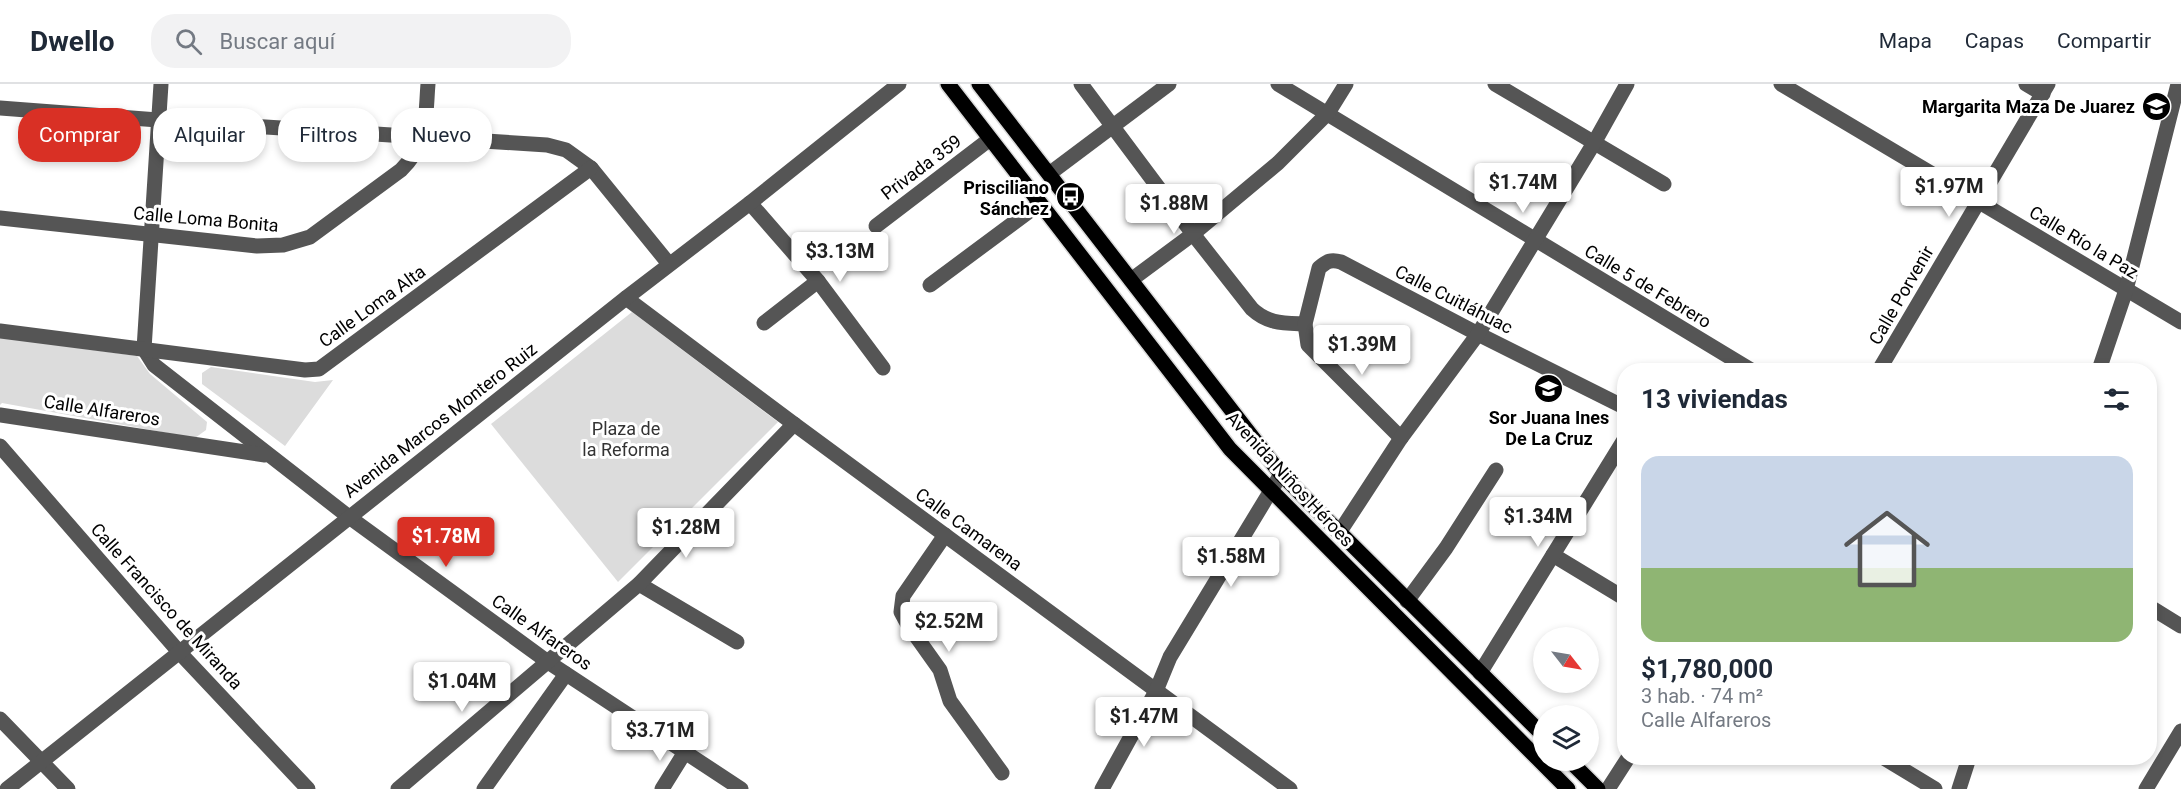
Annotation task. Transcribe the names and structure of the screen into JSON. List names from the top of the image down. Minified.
{"streets":{"main road":["Avenida Niños Héroes"],"street":["Privada 359","Calle Loma Bonita","Calle Río la Paz","Calle 5 de Febrero","Calle Porvenir","Calle Cuitláhuac","Calle Loma Alta","Calle Alfareros","Avenida Marcos Montero Ruiz","Calle Camarena","Calle Francisco de Miranda"]},"crossings":[["Privada 359","Avenida Niños Héroes"],["Calle Río la Paz","Calle Porvenir"],["Calle Loma Alta","Calle Alfareros"],["Calle Alfareros","Avenida Marcos Montero Ruiz"],["Avenida Marcos Montero Ruiz","Calle Camarena"],["Avenida Marcos Montero Ruiz","Calle Francisco de Miranda"]],"parks":["Plaza de la Reforma"],"places":{"school or university":["Margarita Maza De Juarez","Sor Juana Ines De La Cruz"],"bus stop":["Prisciliano Sánchez"]},"north":"bottom right","page":{"header":"Dwello","search":"Buscar aquí","nav":["Mapa","Capas","Compartir"],"chip":["Comprar","Alquilar","Filtros","Nuevo"],"price":["$1.74M","$1.97M","$1.88M","$3.13M","$1.39M","$1.34M","$1.28M","$1.78M","$1.58M","$2.52M","$1.04M","$1.47M","$3.71M"],"heading":"13 viviendas","list":[{"name":"$1,780,000","note":"3 hab. · 74 m² · Calle Alfareros"}]}}
